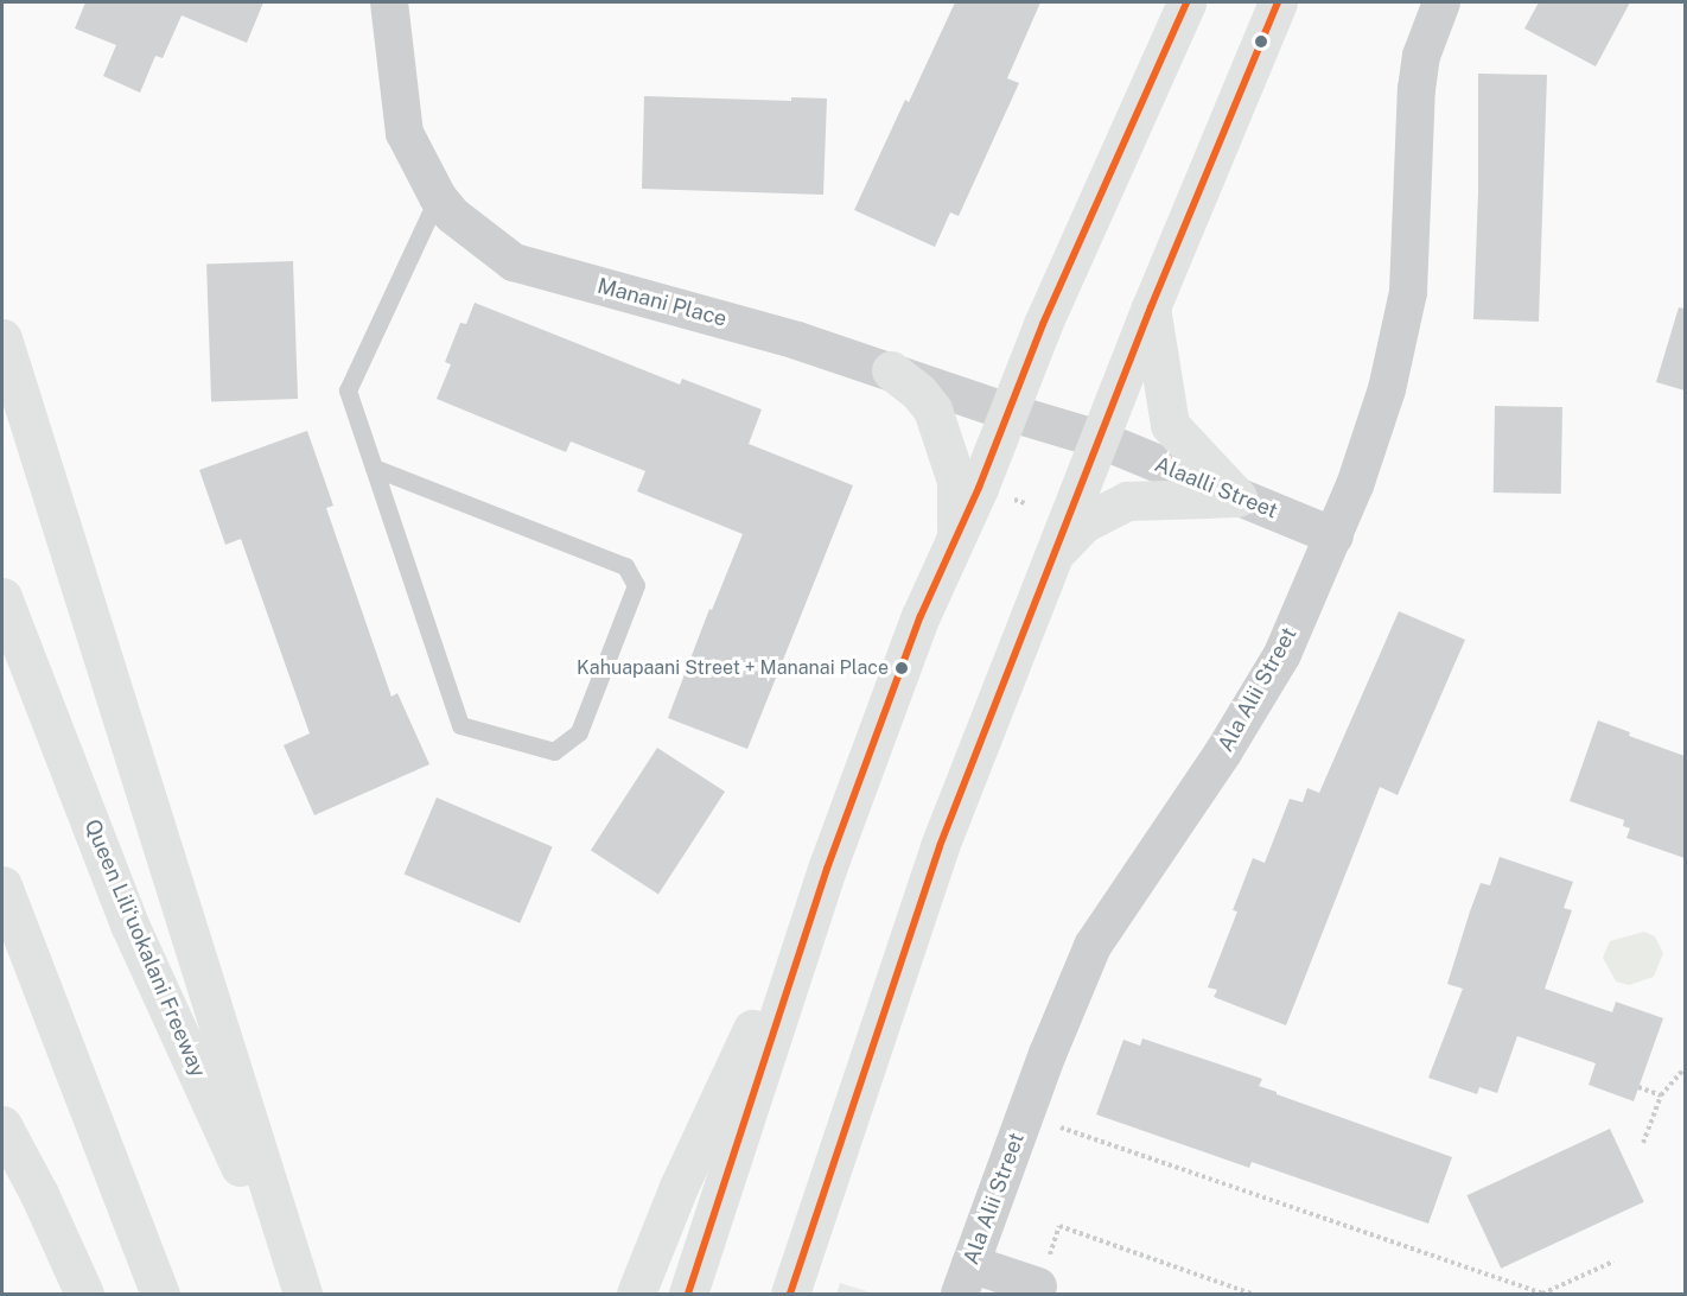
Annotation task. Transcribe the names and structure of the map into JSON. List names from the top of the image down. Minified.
{"streets":{"main road":["Queen Liliʻuokalani Freeway"],"street":["Manani Place","Alaalli Street","Ala Alii Street"]},"crossings":[["Manani Place","Alaalli Street"],["Alaalli Street","Ala Alii Street"]],"places":["Kahuapaani Street + Mananai Place"]}
